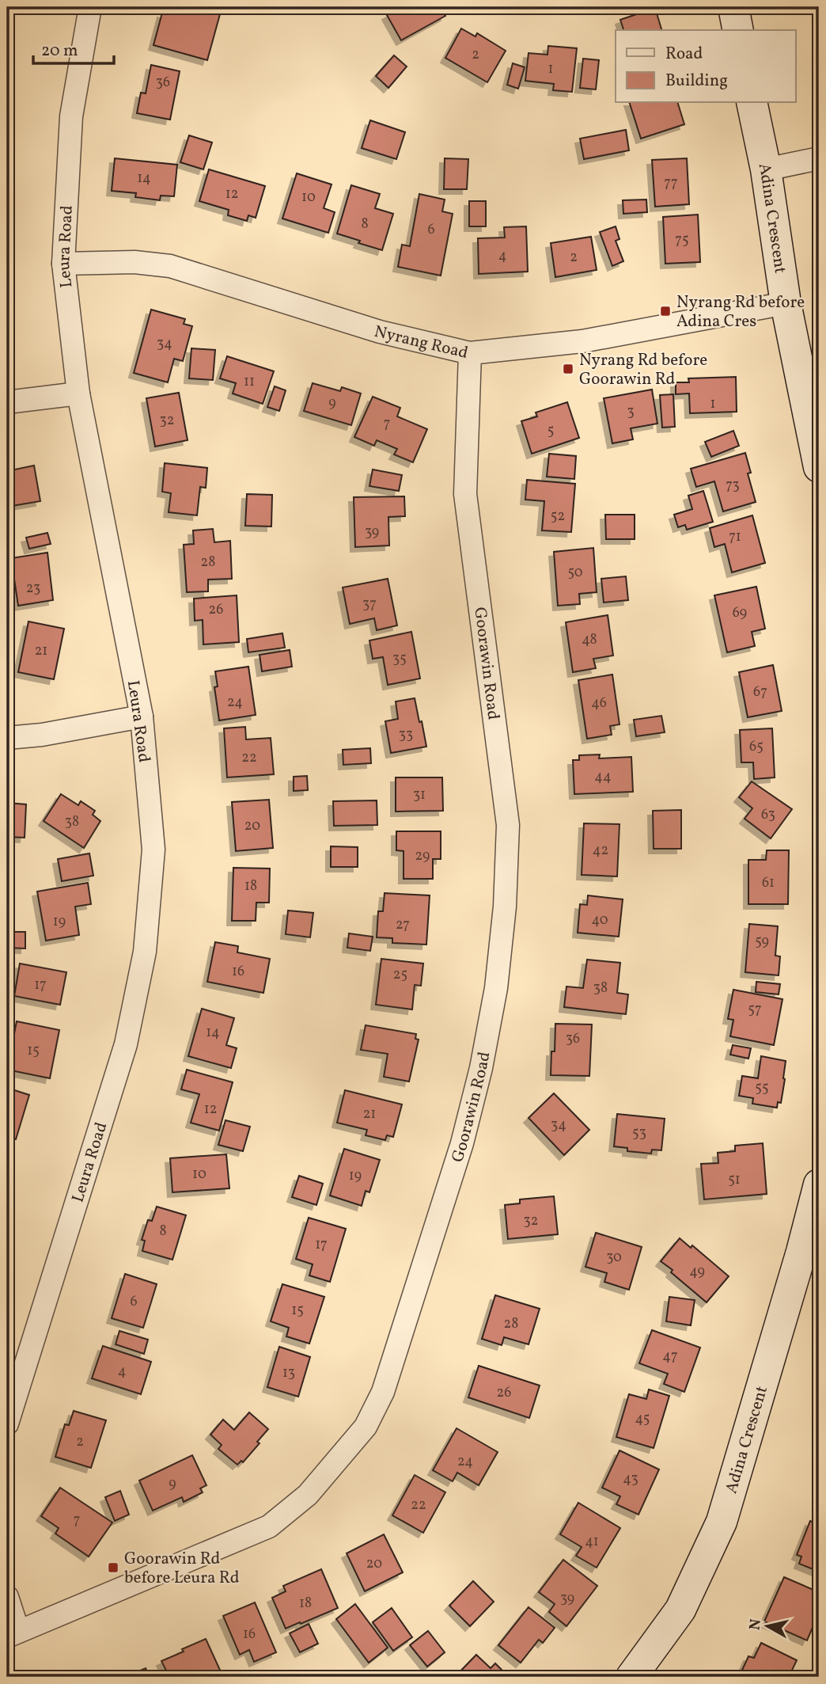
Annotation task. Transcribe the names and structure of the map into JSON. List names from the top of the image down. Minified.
{"streets":{"street":["Adina Crescent","Leura Road","Nyrang Road","Goorawin Road"]},"crossings":[["Adina Crescent","Nyrang Road"],["Leura Road","Nyrang Road"],["Nyrang Road","Goorawin Road"]],"places":{"transit":["Nyrang Rd before Adina Cres","Nyrang Rd before Goorawin Rd","Goorawin Rd before Leura Rd"]},"house_numbers":["2","1","36","14","77","12","10","8","6","75","4","2","34","11","9","1","3","32","7","5","73","52","39","71","28","50","23","37","26","69","48","21","35","67","24","46","33","65","22","44","31","63","38","20","42","29","61","18","40","19","27","59","16","25","17","38","57","14","36","15","55","12","21","34","53","10","19","51","32","8","17","30","49","6","15","28","47","4","13","26","45","2","24","43","9","22","7","41","20","39","18","16"],"legend":["Road","Building"],"scale_bar":"20 m","north":"left"}
